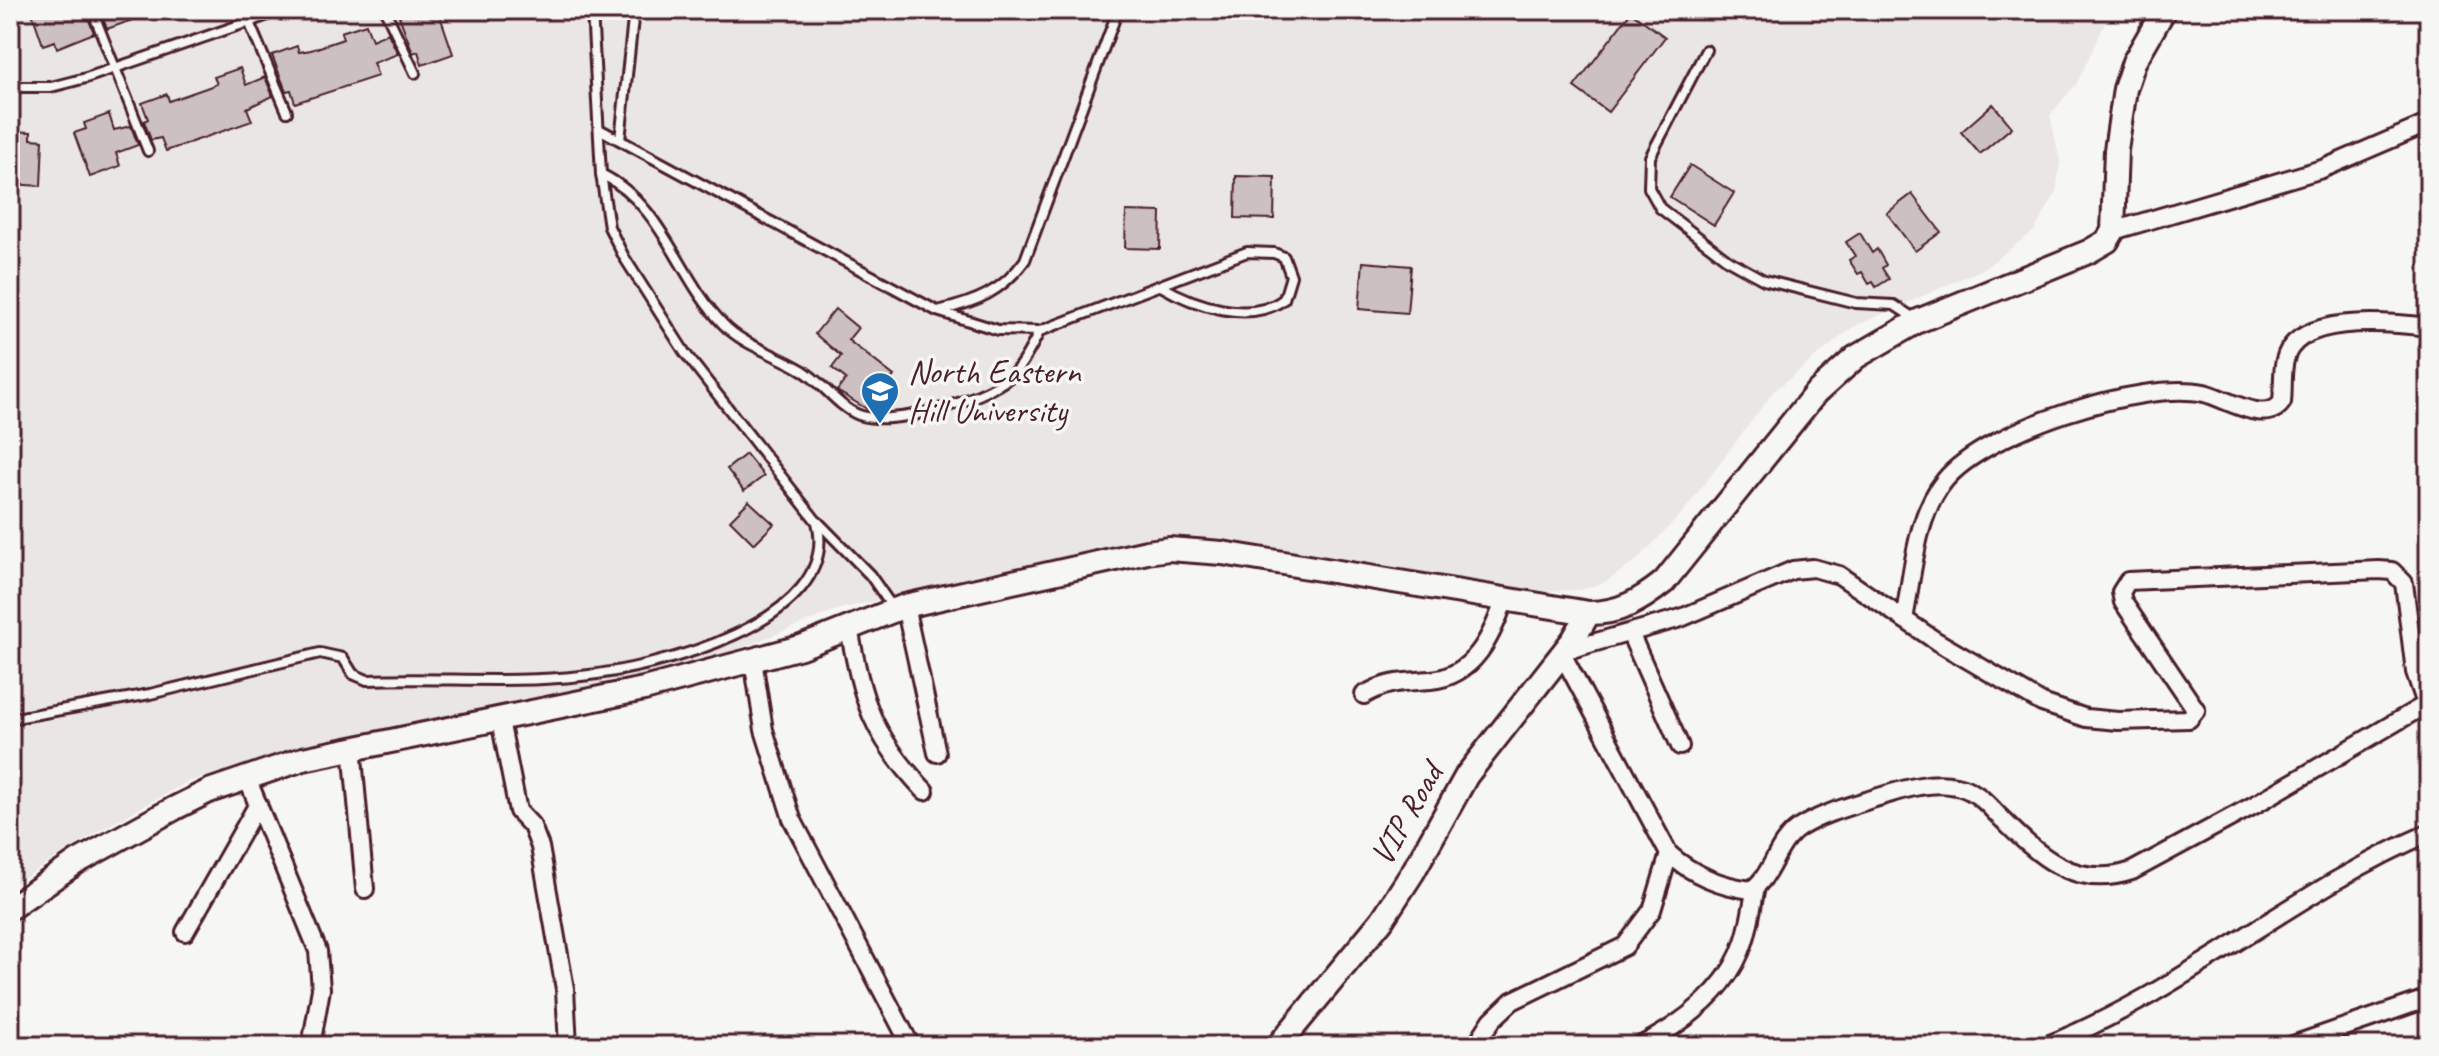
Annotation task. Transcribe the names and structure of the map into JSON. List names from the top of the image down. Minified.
{"streets":{"street":["VIP Road"]},"places":{"school or university":["North Eastern Hill University"]}}
